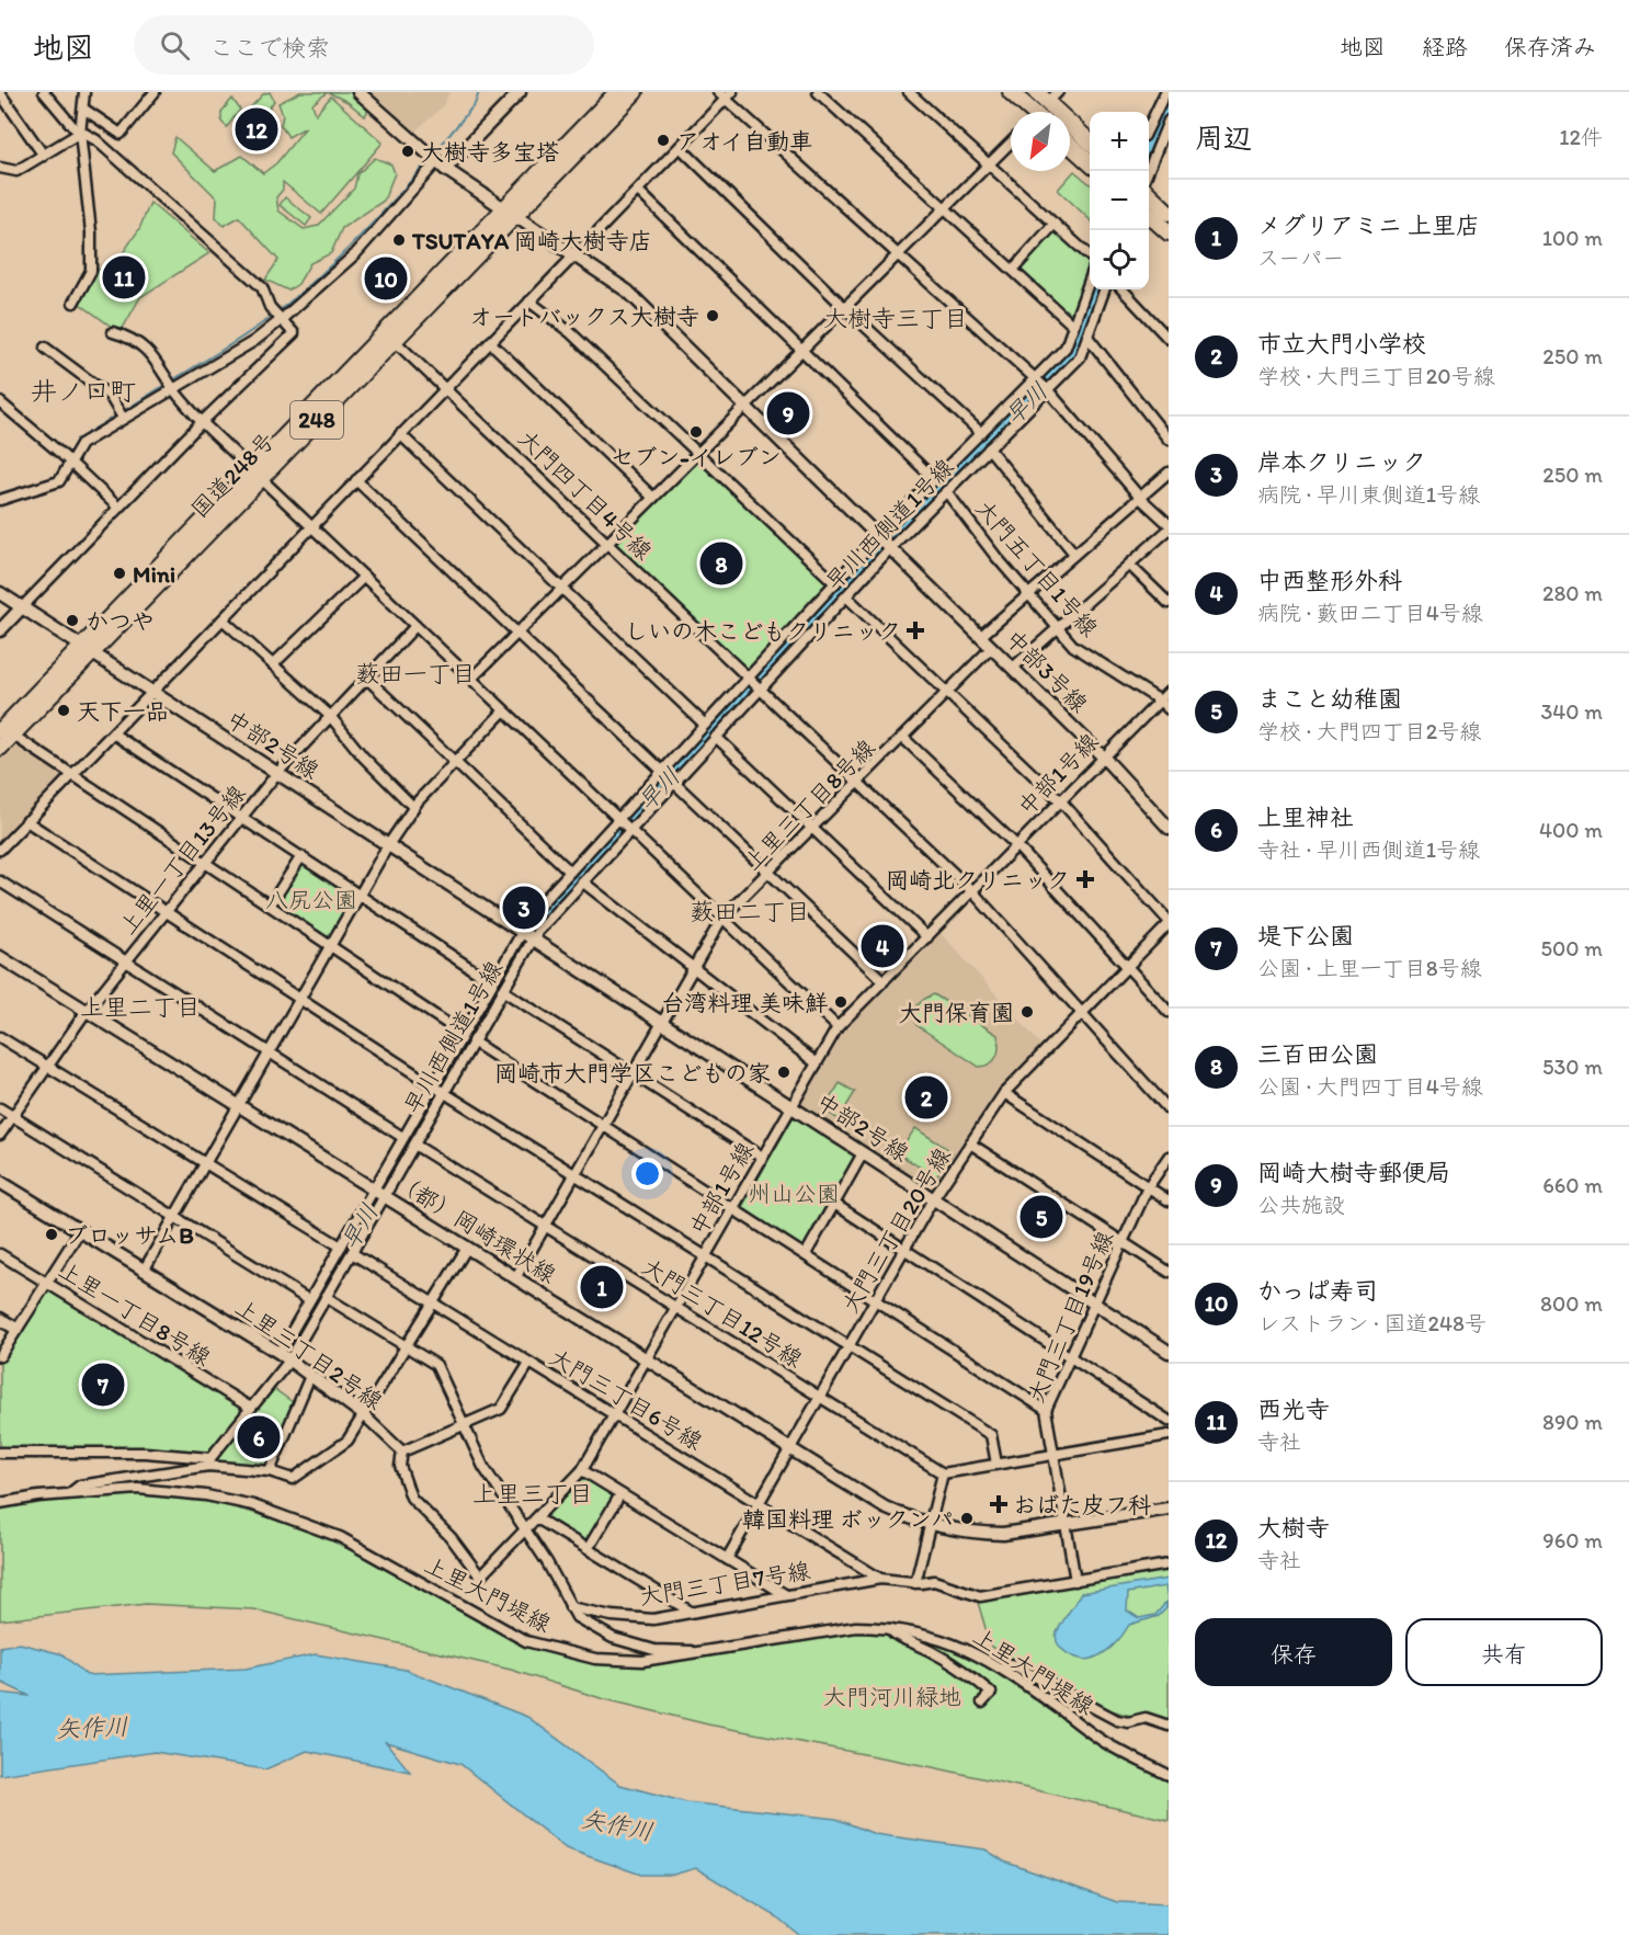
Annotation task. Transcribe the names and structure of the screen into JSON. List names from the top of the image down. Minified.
{"streets":{"main road":["248","国道248号"],"street":["大門四丁目4号線","早川西側道1号線","大門五丁目1号線","中部3号線","中部2号線","中部1号線","上里三丁目8号線","上里一丁目13号線","（都）岡崎環状線","大門三丁目20号線","大門三丁目12号線","上里一丁目8号線","大門三丁目19号線","上里三丁目2号線","大門三丁目6号線","大門三丁目7号線","上里大門堤線"]},"crossings":[["国道248号","大門四丁目4号線"],["国道248号","中部3号線"],["国道248号","中部2号線"],["大門四丁目4号線","早川西側道1号線"],["早川西側道1号線","大門五丁目1号線"],["早川西側道1号線","中部3号線"],["早川西側道1号線","中部2号線"],["早川西側道1号線","（都）岡崎環状線"],["早川西側道1号線","大門三丁目12号線"],["早川西側道1号線","上里一丁目8号線"],["早川西側道1号線","上里三丁目2号線"],["早川西側道1号線","大門三丁目6号線"],["大門五丁目1号線","中部1号線"],["中部3号線","中部1号線"],["中部3号線","上里三丁目8号線"],["中部2号線","中部1号線"],["中部2号線","上里三丁目8号線"],["中部2号線","上里一丁目13号線"],["中部2号線","大門三丁目20号線"],["中部2号線","大門三丁目19号線"],["中部1号線","（都）岡崎環状線"],["中部1号線","大門三丁目12号線"],["中部1号線","大門三丁目6号線"],["上里三丁目8号線","（都）岡崎環状線"],["上里三丁目8号線","大門三丁目12号線"],["上里一丁目13号線","（都）岡崎環状線"],["（都）岡崎環状線","大門三丁目20号線"],["（都）岡崎環状線","大門三丁目19号線"],["大門三丁目20号線","大門三丁目12号線"],["大門三丁目20号線","大門三丁目6号線"],["大門三丁目19号線","大門三丁目7号線"],["大門三丁目6号線","大門三丁目7号線"]],"districts":["大樹寺三丁目","井ノ口町","薮田一丁目","薮田二丁目","上里二丁目","上里三丁目"],"water":["早川","矢作川"],"parks":["八尻公園","州山公園","大門河川緑地"],"places":{"other":["アオイ自動車","大樹寺多宝塔","TSUTAYA 岡崎大樹寺店","オートバックス大樹寺","セブン-イレブン","Mini","かつや","天下一品","台湾料理 美味鮮","大門保育園","岡崎市大門学区こどもの家","ブロッサムB","韓国料理 ボックンパ"],"health":["しいの木こどもクリニック","岡崎北クリニック","おばた皮フ科"]},"north":"bottom left","page":{"header":"地図","search":"ここで検索","nav":["地図","経路","保存済み"],"heading":["周辺","12件"],"pins":["12","11","10","9","8","3","4","2","5","1","7","6"],"map_buttons":["+","−"],"list":[{"mark":"1","name":"メグリアミニ 上里店","note":"スーパー","value":"100 m"},{"mark":"2","name":"市立大門小学校","note":"学校 · 大門三丁目20号線","value":"250 m"},{"mark":"3","name":"岸本クリニック","note":"病院 · 早川東側道1号線","value":"250 m"},{"mark":"4","name":"中西整形外科","note":"病院 · 藪田二丁目4号線","value":"280 m"},{"mark":"5","name":"まこと幼稚園","note":"学校 · 大門四丁目2号線","value":"340 m"},{"mark":"6","name":"上里神社","note":"寺社 · 早川西側道1号線","value":"400 m"},{"mark":"7","name":"堤下公園","note":"公園 · 上里一丁目8号線","value":"500 m"},{"mark":"8","name":"三百田公園","note":"公園 · 大門四丁目4号線","value":"530 m"},{"mark":"9","name":"岡崎大樹寺郵便局","note":"公共施設","value":"660 m"},{"mark":"10","name":"かっぱ寿司","note":"レストラン · 国道248号","value":"800 m"},{"mark":"11","name":"西光寺","note":"寺社","value":"890 m"},{"mark":"12","name":"大樹寺","note":"寺社","value":"960 m"}],"buttons":["保存","共有"]}}
